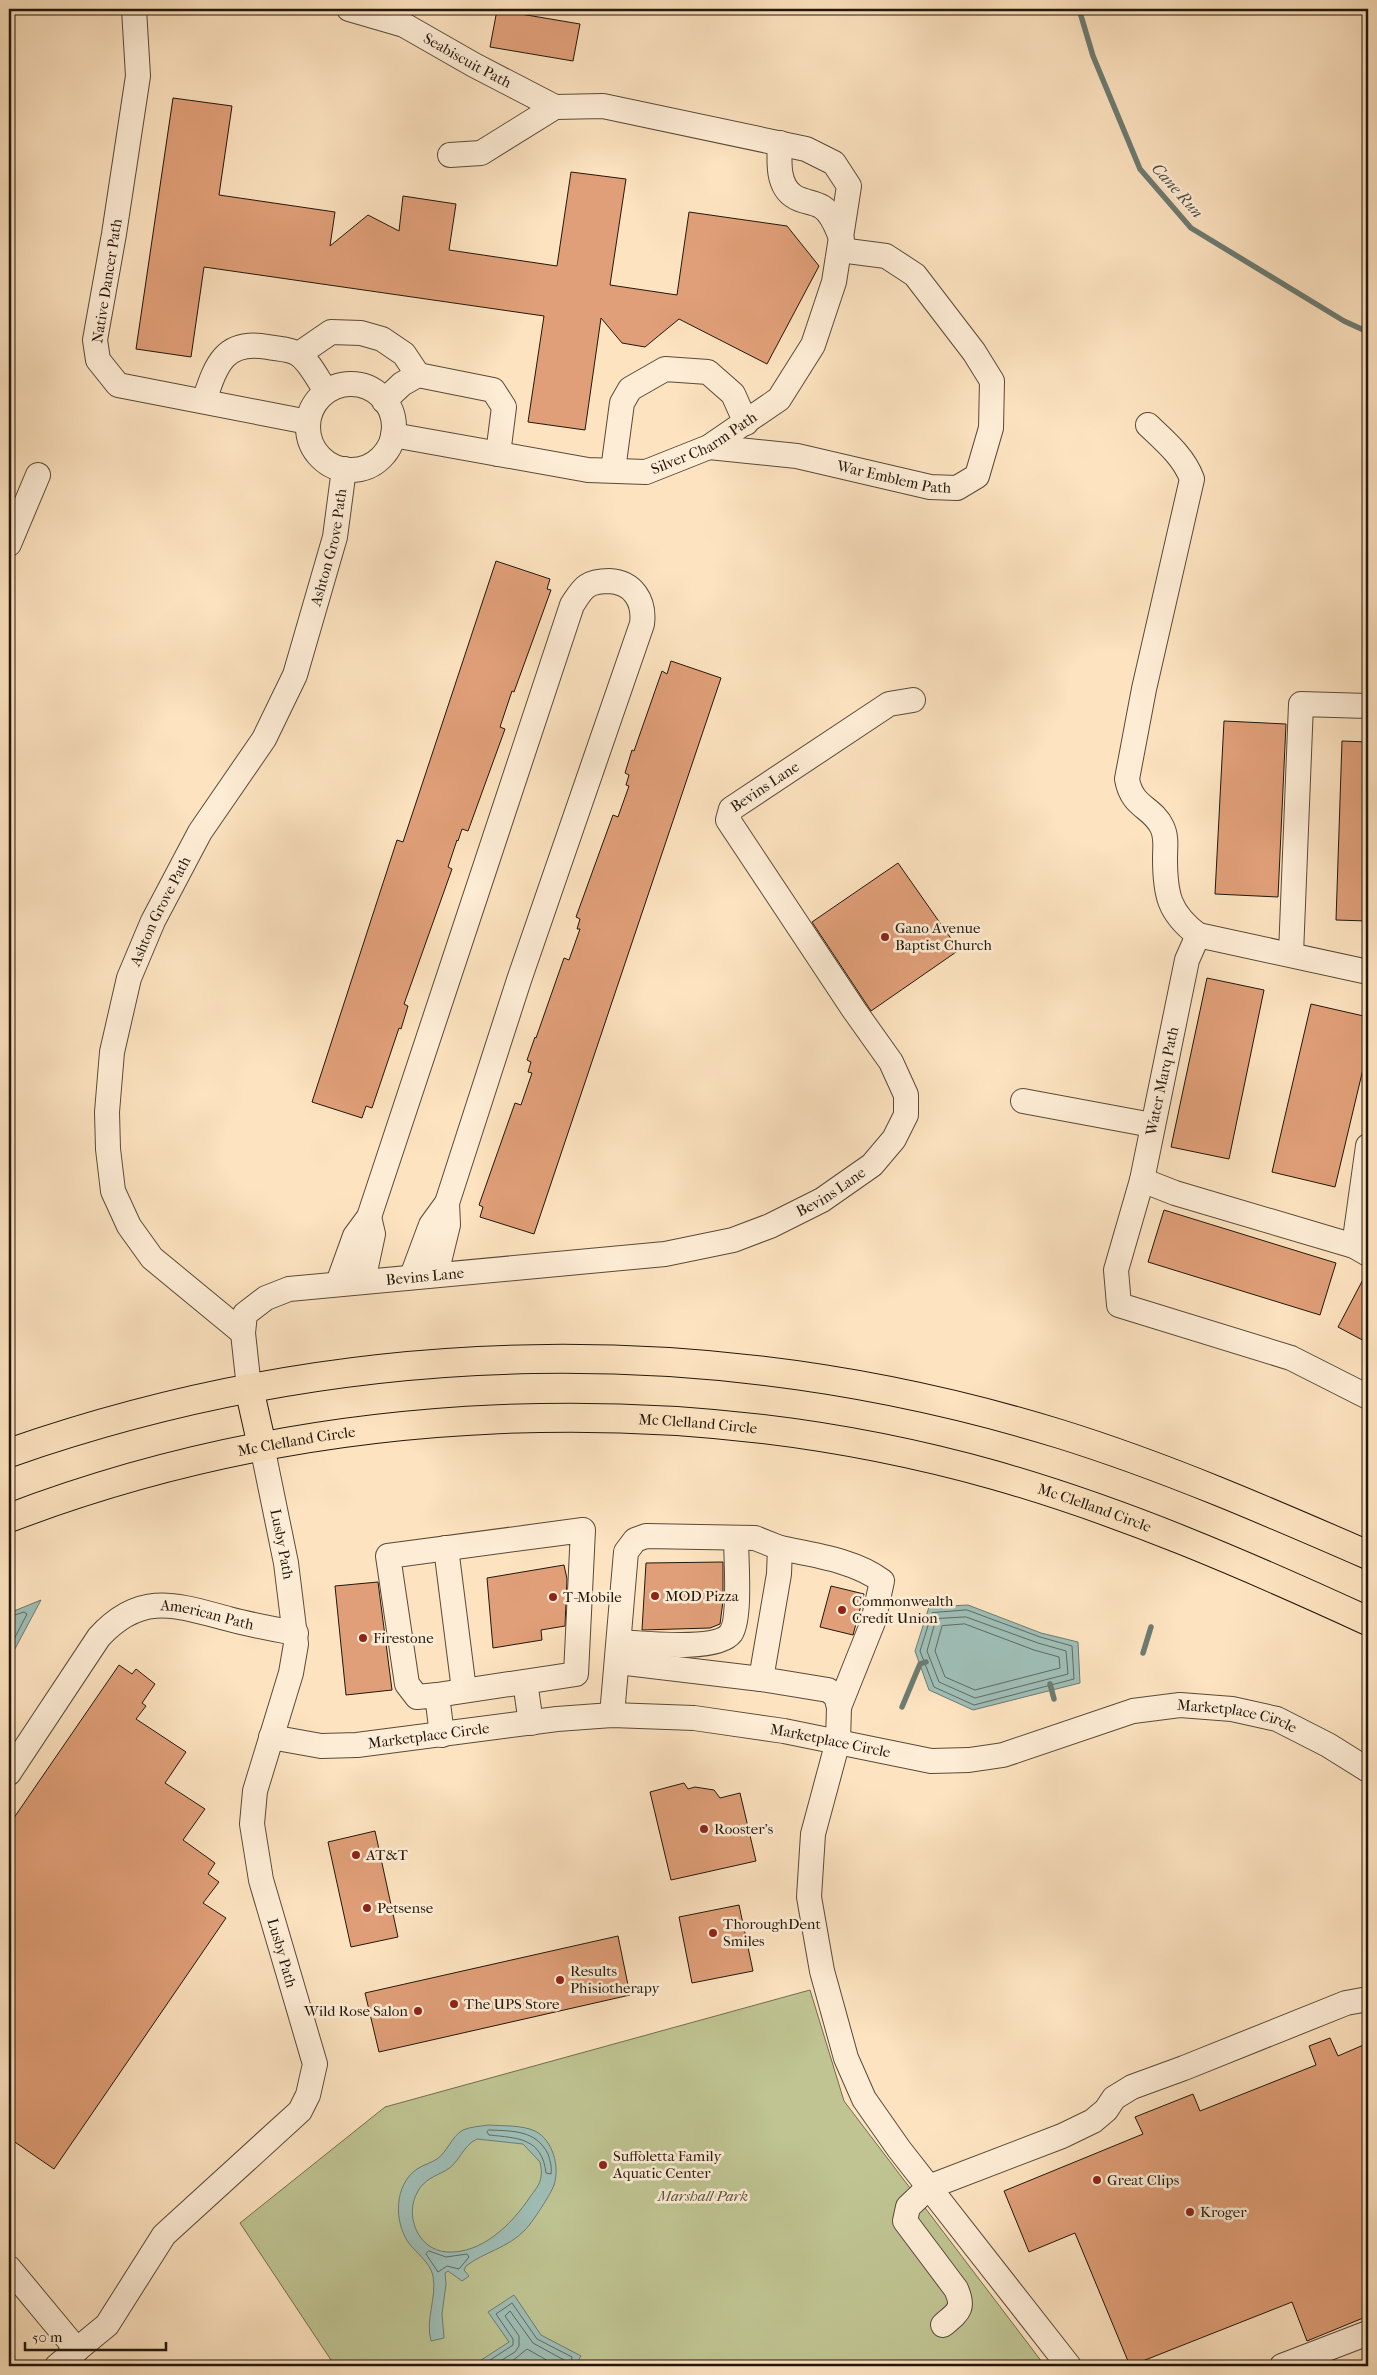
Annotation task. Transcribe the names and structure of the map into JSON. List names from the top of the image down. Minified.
{"streets":{"highway":["Mc Clelland Circle"],"street":["Seabiscuit Path","Native Dancer Path","Silver Charm Path","War Emblem Path","Ashton Grove Path","Bevins Lane","Water Marq Path","Lusby Path","American Path","Marketplace Circle"]},"crossings":[["Seabiscuit Path","Silver Charm Path"],["Native Dancer Path","Silver Charm Path"],["Native Dancer Path","Ashton Grove Path"],["Silver Charm Path","War Emblem Path"],["Silver Charm Path","Ashton Grove Path"],["Ashton Grove Path","Bevins Lane"],["Mc Clelland Circle","Lusby Path"],["Lusby Path","American Path"],["Lusby Path","Marketplace Circle"]],"water":["Cane Run"],"parks":["Marshall Park"],"places":["Gano Avenue Baptist Church","MOD Pizza","T-Mobile","Commonwealth Credit Union","Firestone","Rooster’s","AT&T","Petsense","ThoroughDent Smiles","Results Phisiotherapy","The UPS Store","Wild Rose Salon","Suffoletta Family Aquatic Center","Great Clips","Kroger"],"scale_bar":"50 m"}
